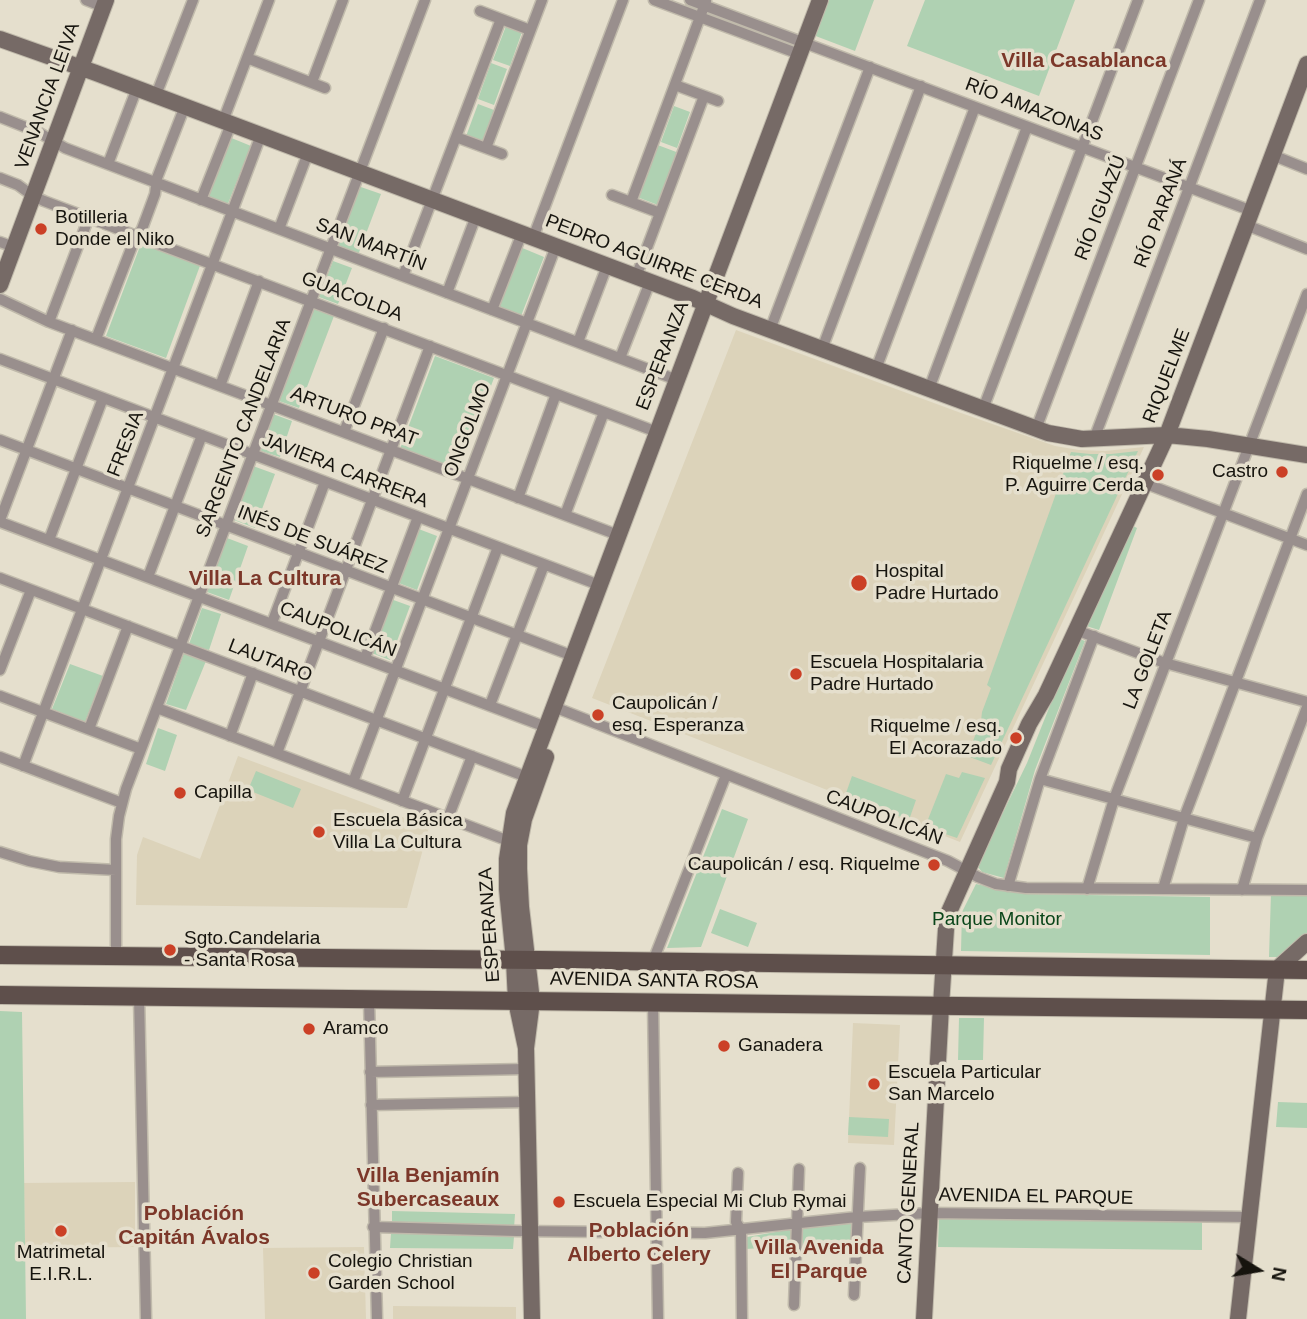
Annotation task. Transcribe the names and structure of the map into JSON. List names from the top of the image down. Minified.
{"streets":{"main road":["AVENIDA SANTA ROSA"],"street":["VENANCIA LEIVA","RÍO AMAZONAS","RÍO IGUAZÚ","RÍO PARANÁ","SAN MARTÍN","PEDRO AGUIRRE CERDA","GUACOLDA","ESPERANZA","RIQUELME","ARTURO PRAT","SARGENTO CANDELARIA","ONGOLMO","FRESIA","JAVIERA CARRERA","INÉS DE SUÁREZ","CAUPOLICÁN","LA GOLETA","LAUTARO","AVENIDA EL PARQUE","CANTO GENERAL"]},"crossings":[["VENANCIA LEIVA","SAN MARTÍN"],["VENANCIA LEIVA","PEDRO AGUIRRE CERDA"],["VENANCIA LEIVA","GUACOLDA"],["RÍO AMAZONAS","RÍO IGUAZÚ"],["RÍO AMAZONAS","RÍO PARANÁ"],["RÍO AMAZONAS","ESPERANZA"],["RÍO AMAZONAS","RIQUELME"],["RÍO IGUAZÚ","PEDRO AGUIRRE CERDA"],["RÍO PARANÁ","PEDRO AGUIRRE CERDA"],["SAN MARTÍN","ESPERANZA"],["SAN MARTÍN","SARGENTO CANDELARIA"],["SAN MARTÍN","ONGOLMO"],["SAN MARTÍN","FRESIA"],["PEDRO AGUIRRE CERDA","ESPERANZA"],["PEDRO AGUIRRE CERDA","RIQUELME"],["PEDRO AGUIRRE CERDA","SARGENTO CANDELARIA"],["PEDRO AGUIRRE CERDA","ONGOLMO"],["PEDRO AGUIRRE CERDA","FRESIA"],["PEDRO AGUIRRE CERDA","LA GOLETA"],["GUACOLDA","ESPERANZA"],["GUACOLDA","SARGENTO CANDELARIA"],["GUACOLDA","ONGOLMO"],["GUACOLDA","FRESIA"],["ESPERANZA","ARTURO PRAT"],["ESPERANZA","JAVIERA CARRERA"],["ESPERANZA","INÉS DE SUÁREZ"],["ESPERANZA","CAUPOLICÁN"],["ESPERANZA","LAUTARO"],["ESPERANZA","AVENIDA SANTA ROSA"],["ESPERANZA","AVENIDA EL PARQUE"],["RIQUELME","CAUPOLICÁN"],["RIQUELME","AVENIDA SANTA ROSA"],["RIQUELME","CANTO GENERAL"],["ARTURO PRAT","SARGENTO CANDELARIA"],["ARTURO PRAT","ONGOLMO"],["ARTURO PRAT","FRESIA"],["SARGENTO CANDELARIA","JAVIERA CARRERA"],["SARGENTO CANDELARIA","INÉS DE SUÁREZ"],["SARGENTO CANDELARIA","CAUPOLICÁN"],["SARGENTO CANDELARIA","LAUTARO"],["SARGENTO CANDELARIA","AVENIDA SANTA ROSA"],["ONGOLMO","JAVIERA CARRERA"],["ONGOLMO","INÉS DE SUÁREZ"],["ONGOLMO","CAUPOLICÁN"],["ONGOLMO","LAUTARO"],["FRESIA","JAVIERA CARRERA"],["FRESIA","INÉS DE SUÁREZ"],["FRESIA","CAUPOLICÁN"],["FRESIA","LAUTARO"],["CAUPOLICÁN","LA GOLETA"],["AVENIDA SANTA ROSA","CANTO GENERAL"],["AVENIDA EL PARQUE","CANTO GENERAL"]],"districts":["Villa Casablanca","Villa La Cultura","Villa Benjamín Subercaseaux","Población Capitán Ávalos","Población Alberto Celery","Villa Avenida El Parque"],"parks":["Parque Monitor"],"places":["Botilleria Donde el Niko","Castro","Riquelme / esq. P. Aguirre Cerda","Hospital Padre Hurtado","Escuela Hospitalaria Padre Hurtado","Caupolicán / esq. Esperanza","Riquelme / esq. El Acorazado","Capilla","Escuela Básica Villa La Cultura","Caupolicán / esq. Riquelme","Sgto.Candelaria - Santa Rosa","Aramco","Ganadera","Escuela Particular San Marcelo","Escuela Especial Mi Club Rymai","Matrimetal E.I.R.L.","Colegio Christian Garden School"],"north":"right"}
